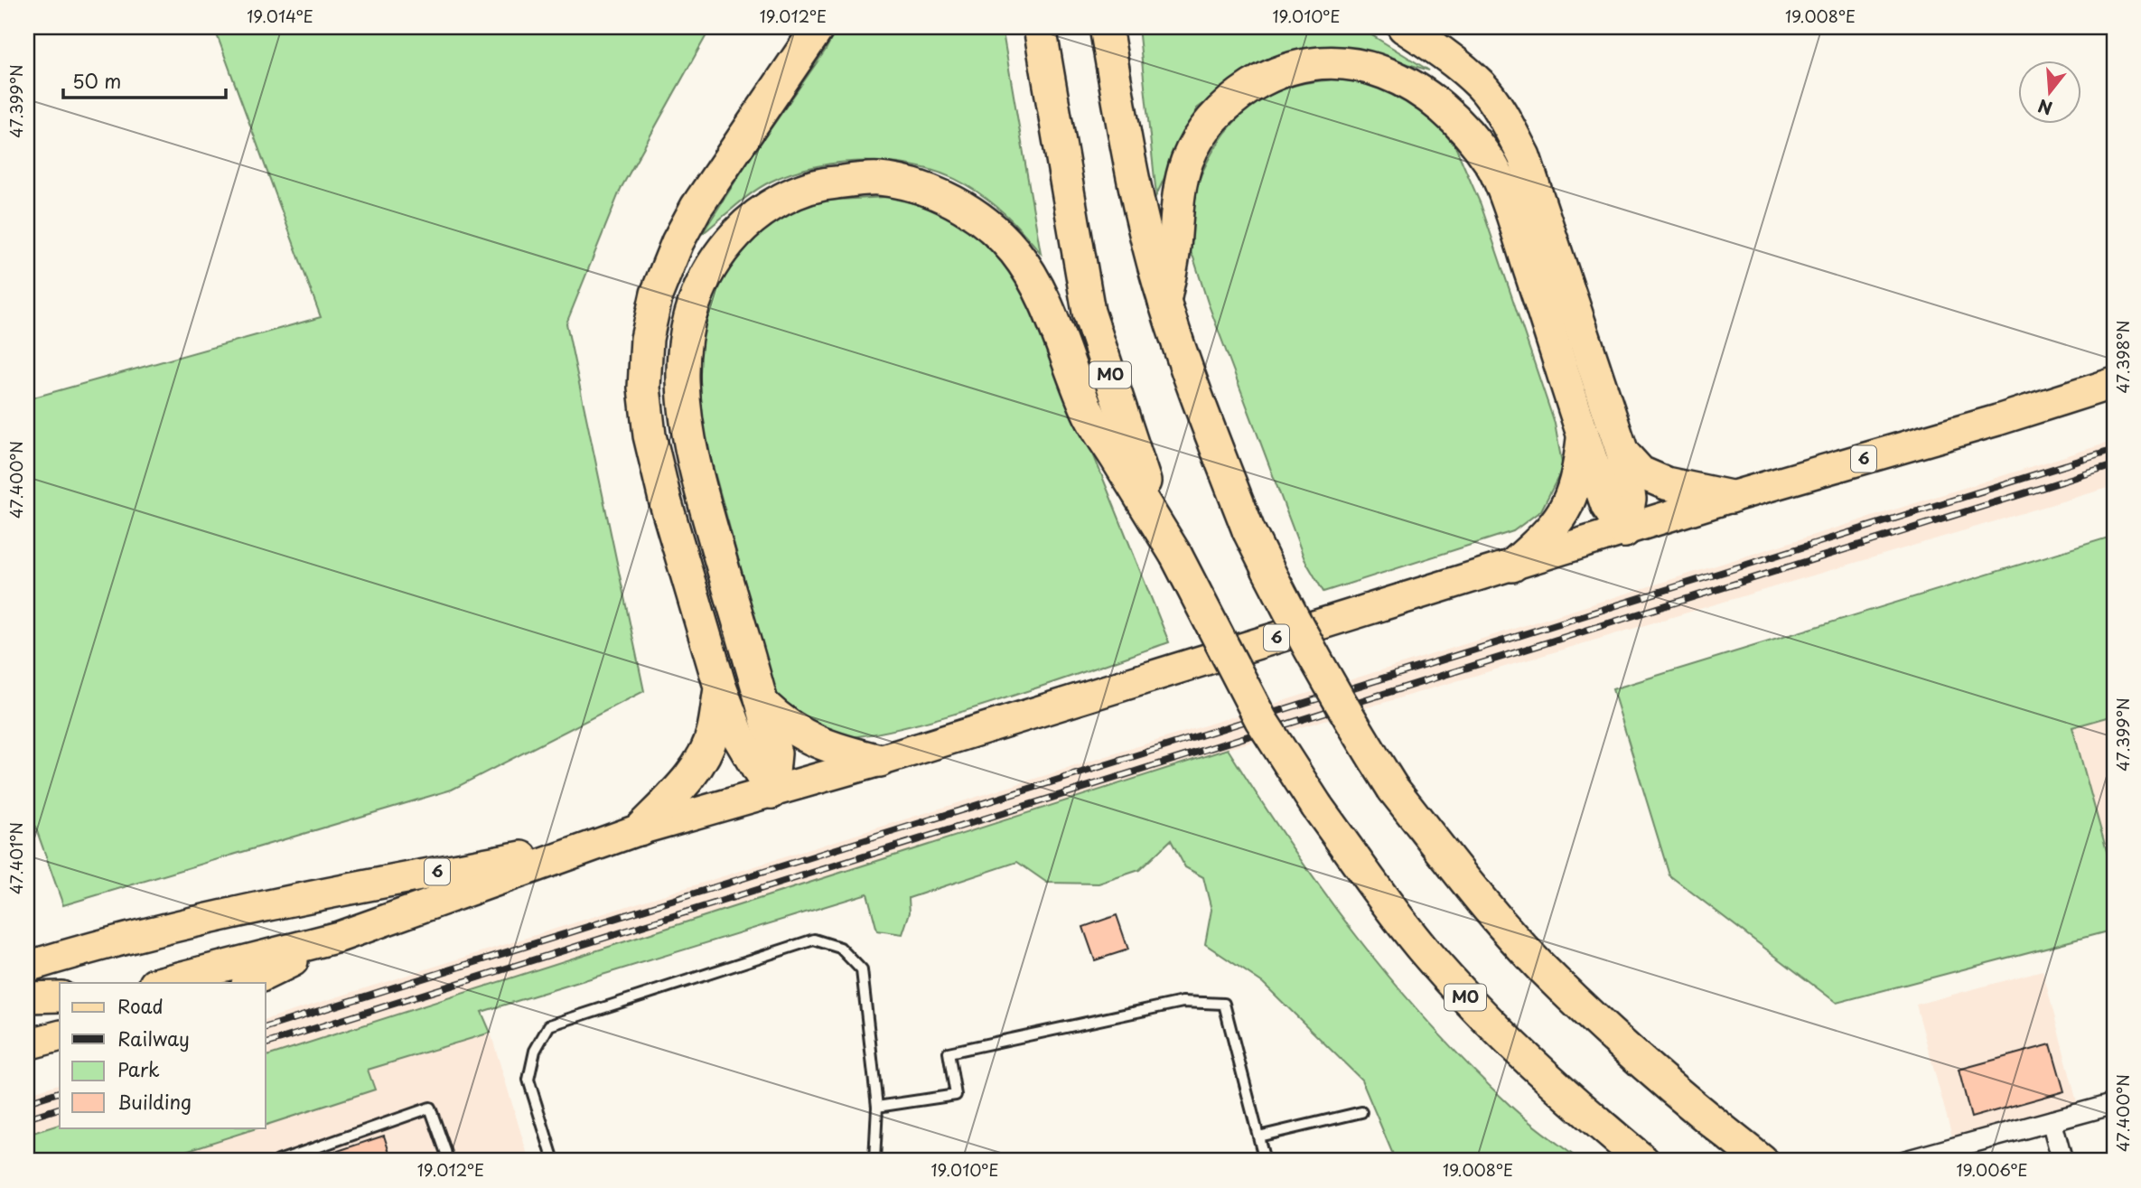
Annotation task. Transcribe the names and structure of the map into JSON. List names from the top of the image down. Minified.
{"streets":{"highway":["M0"],"main road":["6"]},"legend":["Road","Railway","Park","Building"],"scale_bar":"50 m","north":"bottom","coordinates":["19.014°E","19.012°E","19.010°E","19.008°E","47.399°N","47.398°N","47.400°N","47.401°N","19.006°E"]}
